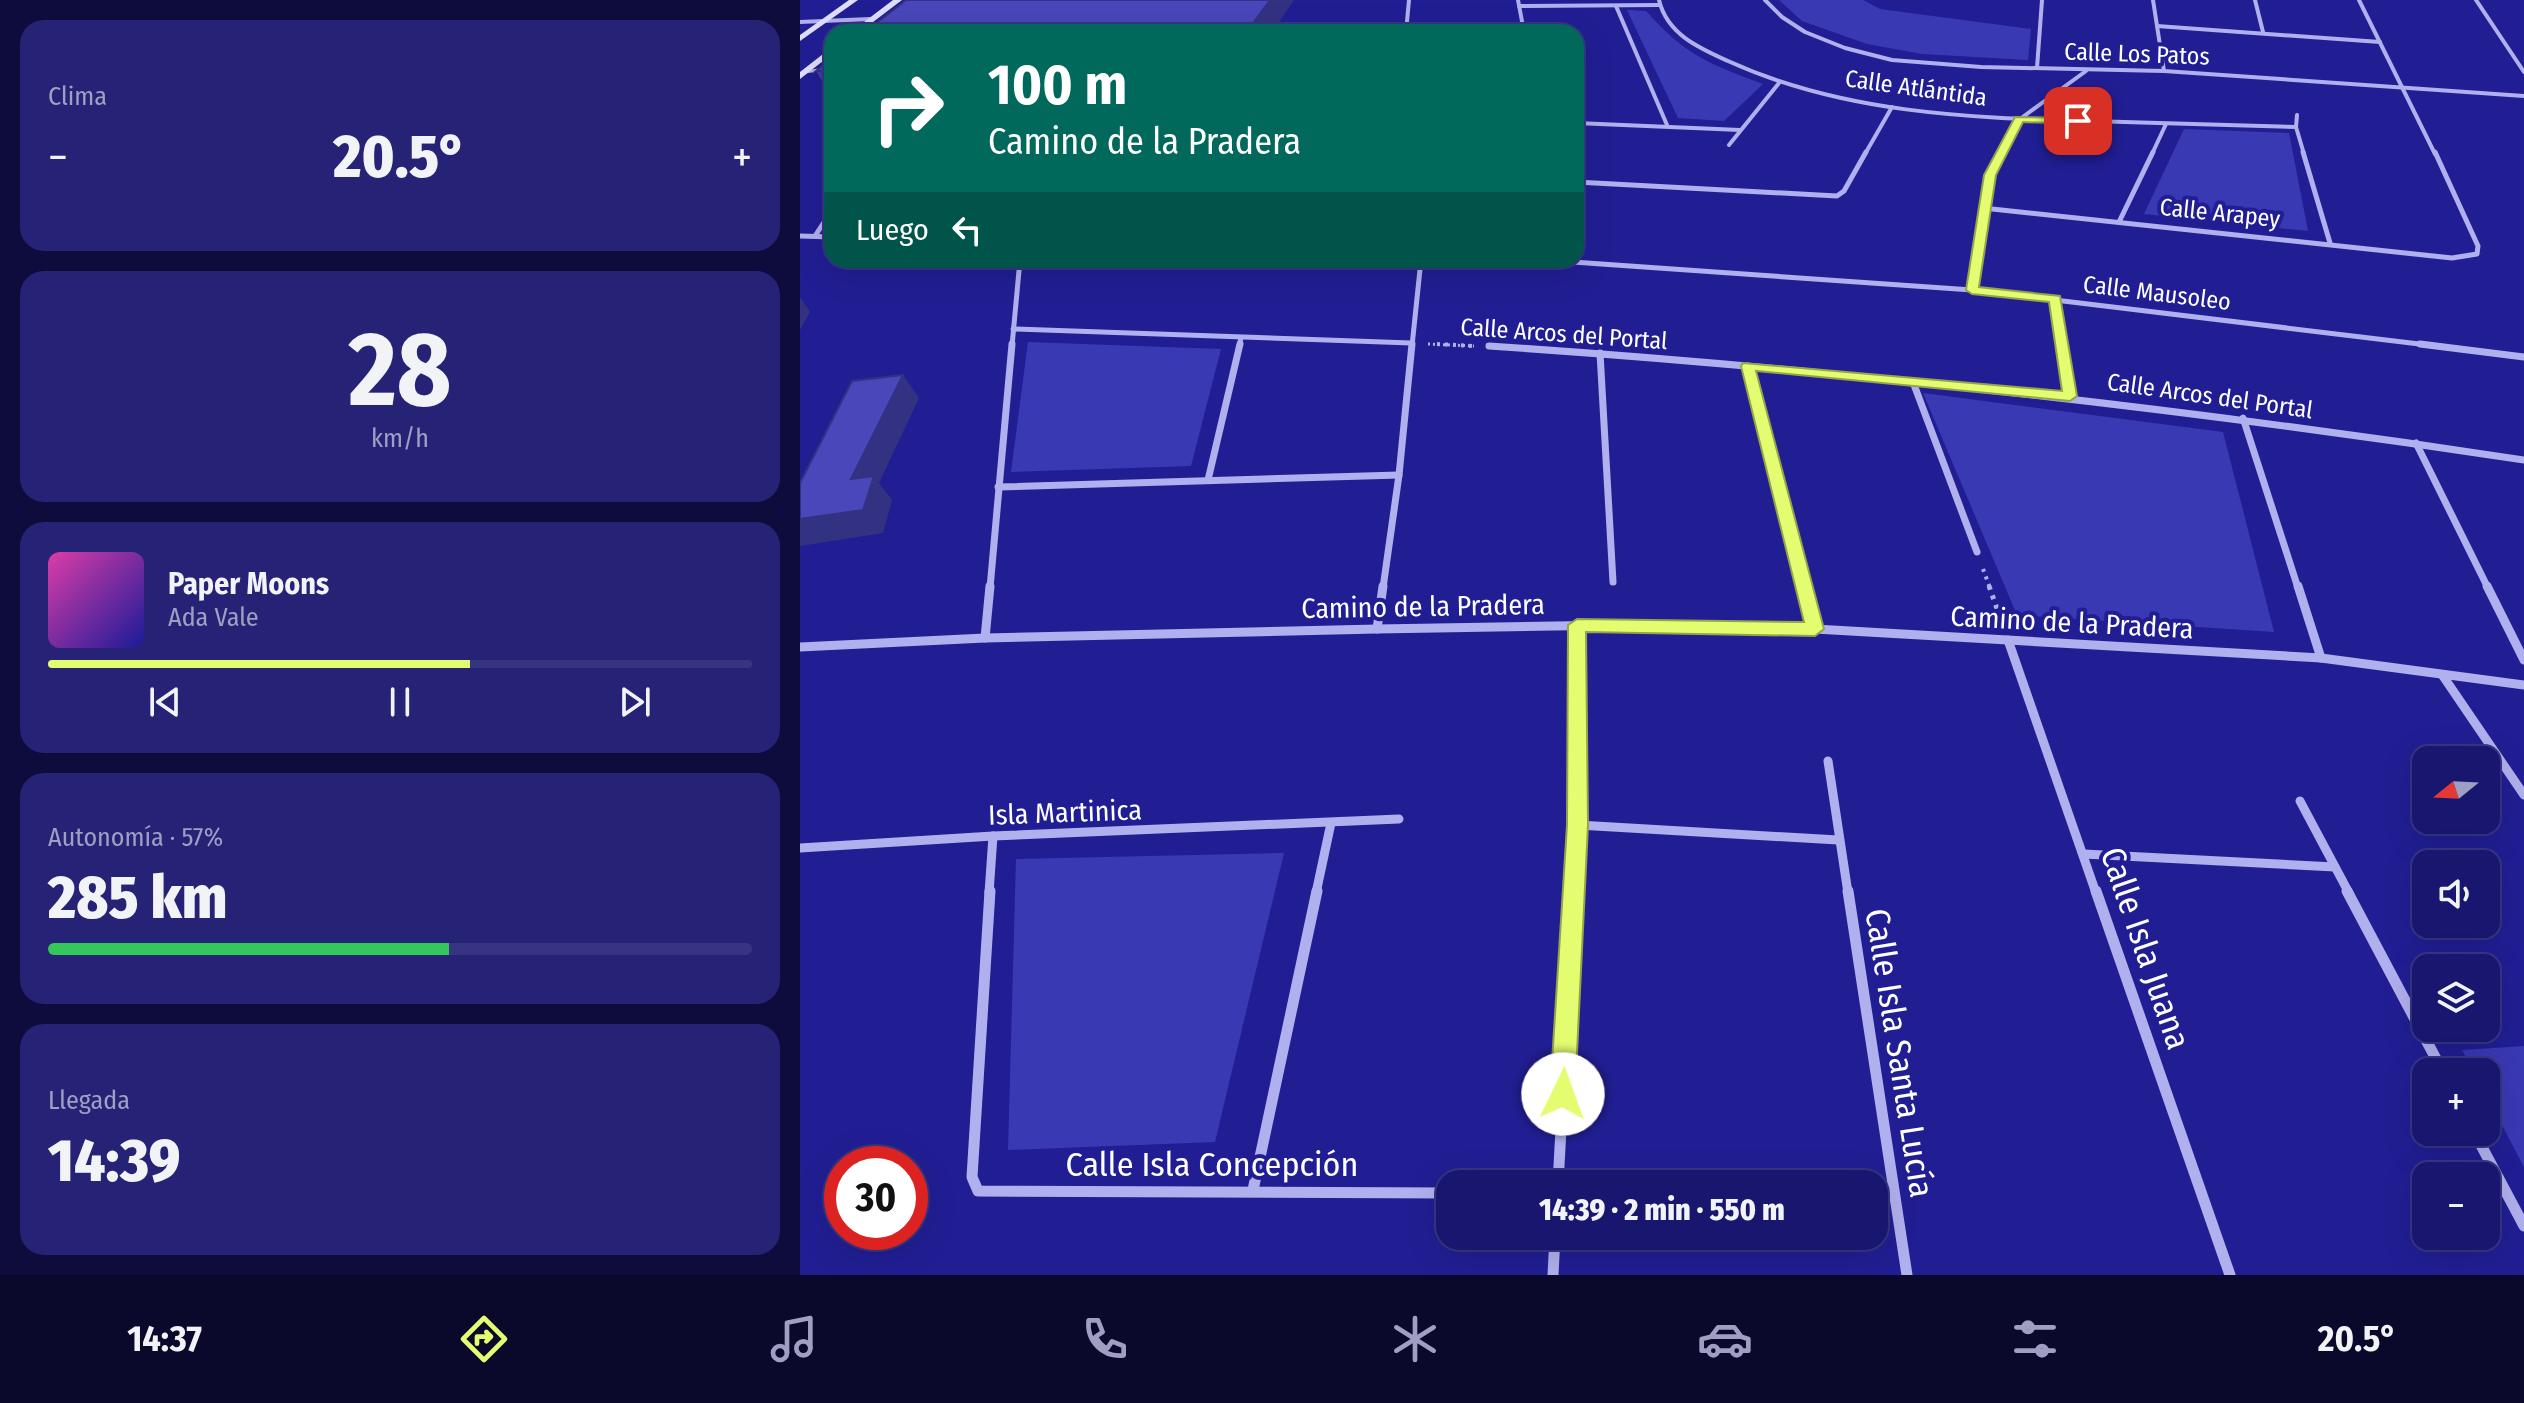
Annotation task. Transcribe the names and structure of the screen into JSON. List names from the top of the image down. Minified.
{"streets":{"street":["Calle Los Patos","Calle Atlántida","Calle Arapey","Calle Mausoleo","Calle Arcos del Portal","Camino de la Pradera","Isla Martinica","Calle Isla Juana","Calle Isla Santa Lucía","Calle Isla Concepción"]},"crossings":[["Calle Los Patos","Calle Arapey"],["Camino de la Pradera","Calle Isla Juana"],["Isla Martinica","Calle Isla Concepción"]],"north":"left","page":{"tile":["Clima",["28","km/h"],["Autonomía · 57%","285 km"],["Llegada","14:39"]],"turn":["100 m","Camino de la Pradera"],"heat":["−","20.5°","+"],"then":"Luego","song":["Paper Moons","Ada Vale"],"map_buttons":["+","−"],"limit":"30","trip":"14:39 · 2 min · 550 m","tabs":["14:37","20.5°"]}}
